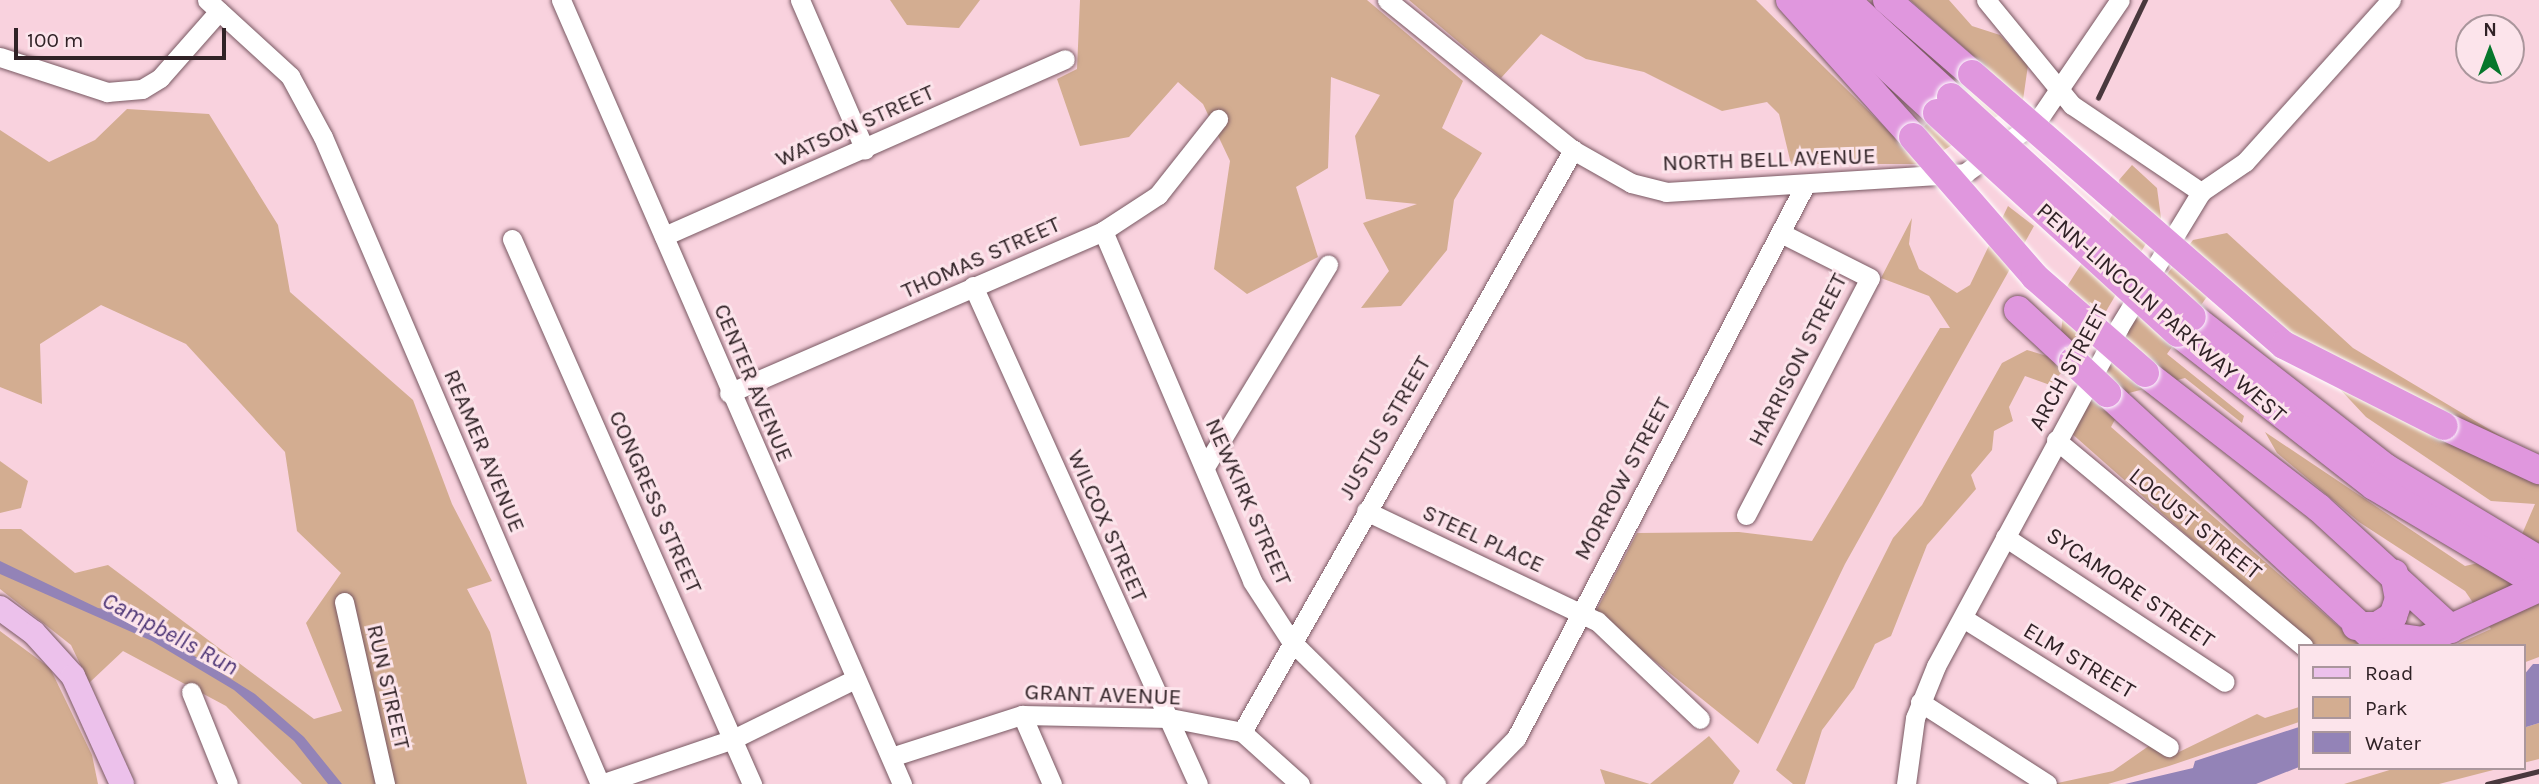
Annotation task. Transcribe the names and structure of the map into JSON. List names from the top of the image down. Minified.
{"streets":{"highway":["PENN-LINCOLN PARKWAY WEST"],"street":["WATSON STREET","NORTH BELL AVENUE","THOMAS STREET","HARRISON STREET","ARCH STREET","CENTER AVENUE","JUSTUS STREET","REAMER AVENUE","MORROW STREET","CONGRESS STREET","NEWKIRK STREET","LOCUST STREET","WILCOX STREET","STEEL PLACE","SYCAMORE STREET","ELM STREET","RUN STREET","GRANT AVENUE"]},"crossings":[["WATSON STREET","CENTER AVENUE"],["NORTH BELL AVENUE","JUSTUS STREET"],["NORTH BELL AVENUE","MORROW STREET"],["THOMAS STREET","CENTER AVENUE"],["THOMAS STREET","NEWKIRK STREET"],["THOMAS STREET","WILCOX STREET"],["HARRISON STREET","MORROW STREET"],["ARCH STREET","LOCUST STREET"],["ARCH STREET","SYCAMORE STREET"],["ARCH STREET","ELM STREET"],["CENTER AVENUE","GRANT AVENUE"],["JUSTUS STREET","NEWKIRK STREET"],["JUSTUS STREET","STEEL PLACE"],["JUSTUS STREET","GRANT AVENUE"],["MORROW STREET","STEEL PLACE"],["WILCOX STREET","GRANT AVENUE"]],"water":["Campbells Run"],"legend":["Road","Park","Water"],"scale_bar":"100 m","north":"top"}
